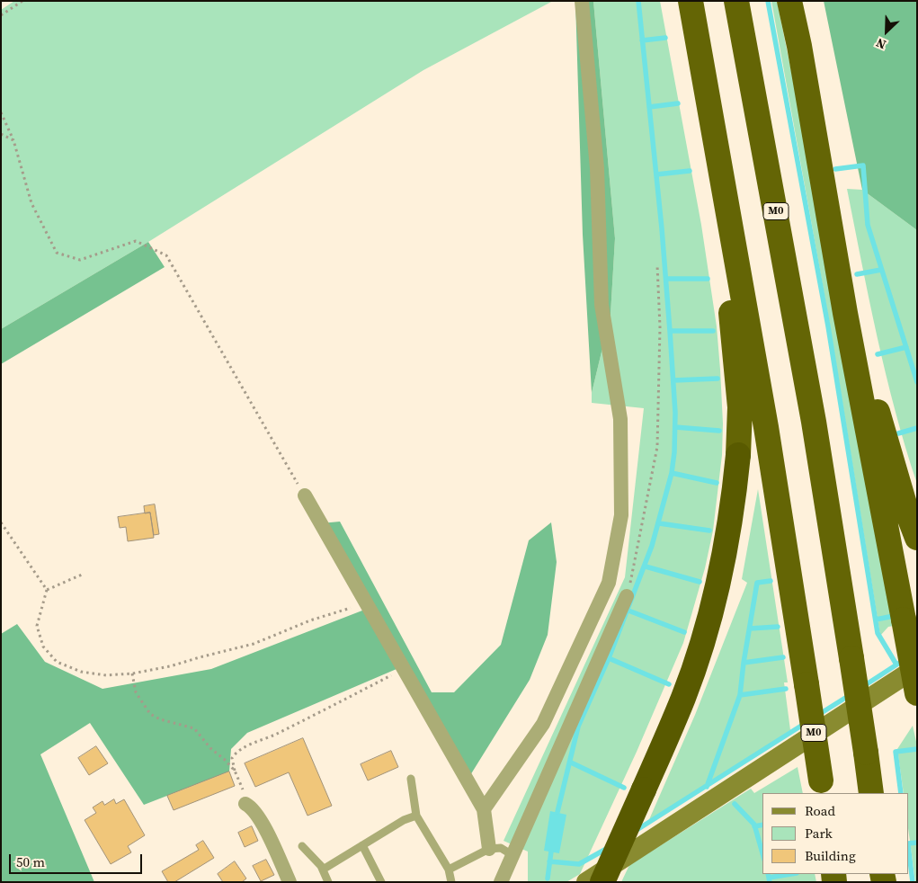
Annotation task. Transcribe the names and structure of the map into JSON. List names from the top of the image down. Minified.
{"streets":{"highway":["M0"]},"legend":["Road","Park","Building"],"scale_bar":"50 m","north":"bottom left"}
